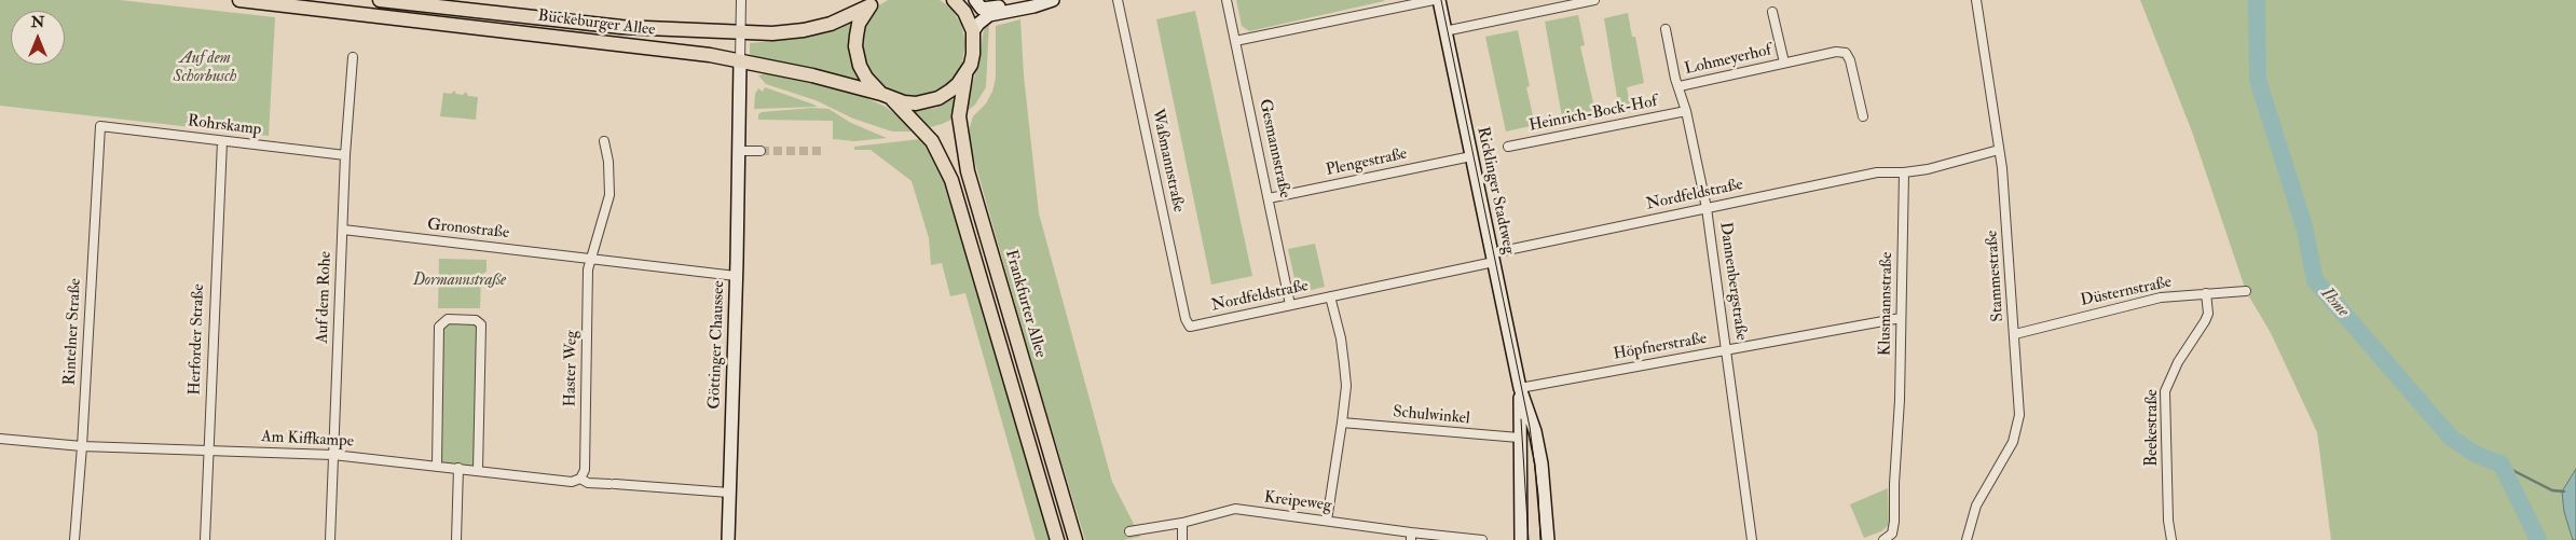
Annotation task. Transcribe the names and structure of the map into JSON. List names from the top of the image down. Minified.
{"streets":{"main road":["Bückeburger Allee","Frankfurter Allee"],"street":["Lohmeyerhof","Heinrich-Bock-Hof","Rohrskamp","Gesmannstraße","Waßmannstraße","Plengestraße","Ricklinger Stadtweg","Nordfeldstraße","Gronostraße","Stammestraße","Dannenbergstraße","Düsternstraße","Auf dem Rohe","Klusmannstraße","Rintelner Straße","Herforder Straße","Göttinger Chaussee","Höpfnerstraße","Haster Weg","Schulwinkel","Beekestraße","Am Kiffkampe","Kreipeweg"]},"crossings":[["Bückeburger Allee","Frankfurter Allee"],["Bückeburger Allee","Göttinger Chaussee"],["Lohmeyerhof","Dannenbergstraße"],["Heinrich-Bock-Hof","Dannenbergstraße"],["Rohrskamp","Auf dem Rohe"],["Rohrskamp","Rintelner Straße"],["Rohrskamp","Herforder Straße"],["Gesmannstraße","Plengestraße"],["Gesmannstraße","Nordfeldstraße"],["Waßmannstraße","Nordfeldstraße"],["Plengestraße","Ricklinger Stadtweg"],["Ricklinger Stadtweg","Nordfeldstraße"],["Ricklinger Stadtweg","Höpfnerstraße"],["Ricklinger Stadtweg","Schulwinkel"],["Nordfeldstraße","Dannenbergstraße"],["Nordfeldstraße","Klusmannstraße"],["Gronostraße","Auf dem Rohe"],["Gronostraße","Göttinger Chaussee"],["Gronostraße","Haster Weg"],["Stammestraße","Düsternstraße"],["Dannenbergstraße","Höpfnerstraße"],["Düsternstraße","Beekestraße"],["Auf dem Rohe","Am Kiffkampe"],["Klusmannstraße","Höpfnerstraße"],["Rintelner Straße","Am Kiffkampe"],["Herforder Straße","Am Kiffkampe"],["Göttinger Chaussee","Am Kiffkampe"],["Haster Weg","Am Kiffkampe"]],"water":["Ihme"],"parks":["Auf dem Schorbusch","Dormannstraße"],"north":"top"}
